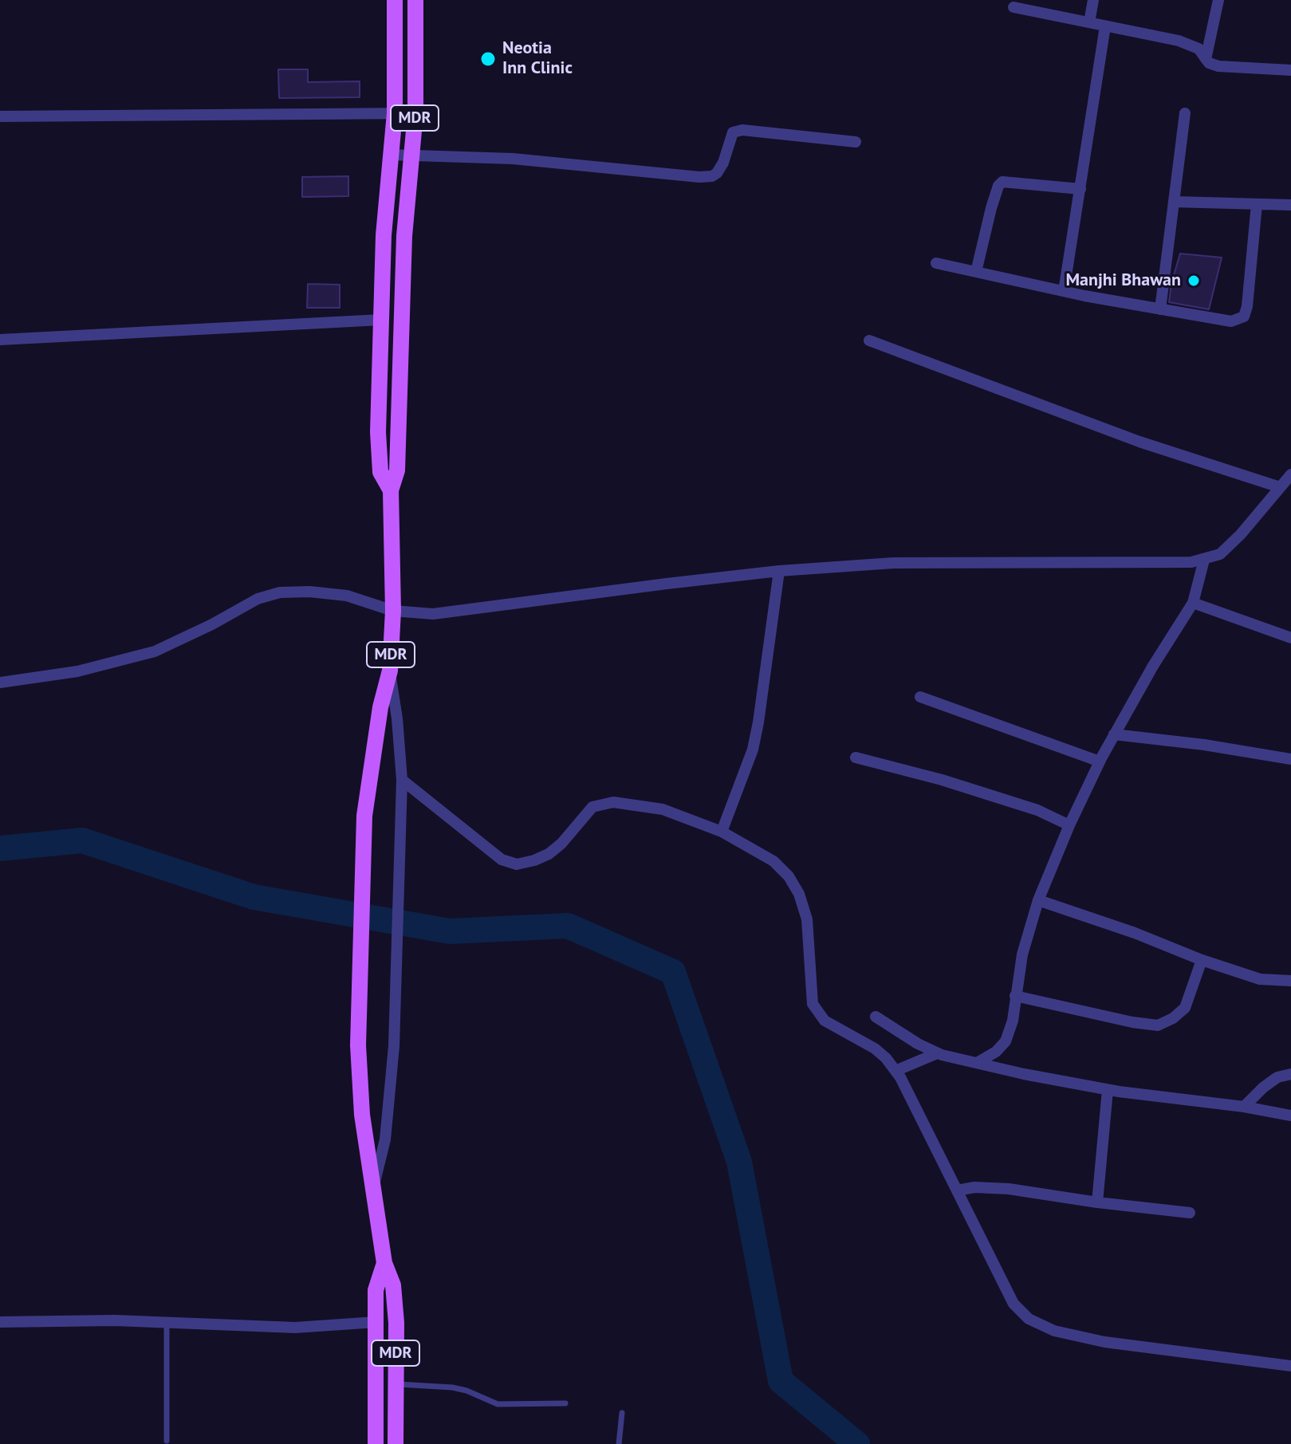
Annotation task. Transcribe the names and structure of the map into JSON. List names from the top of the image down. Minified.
{"streets":{"main road":["MDR"]},"places":["Neotia Inn Clinic","Manjhi Bhawan"]}
